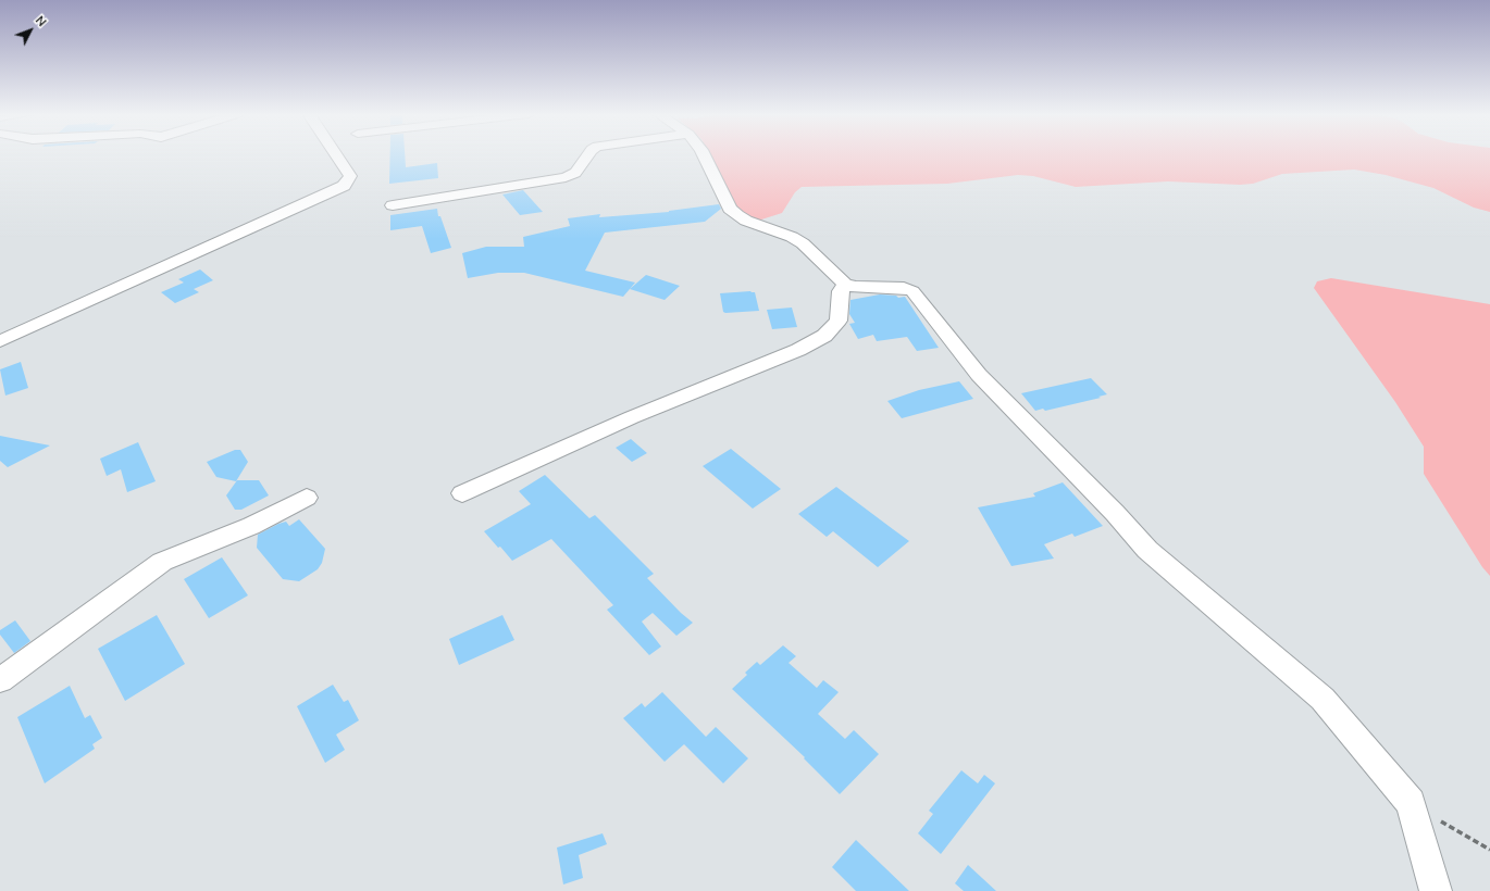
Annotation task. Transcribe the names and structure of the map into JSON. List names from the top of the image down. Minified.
{"north":"top right"}
